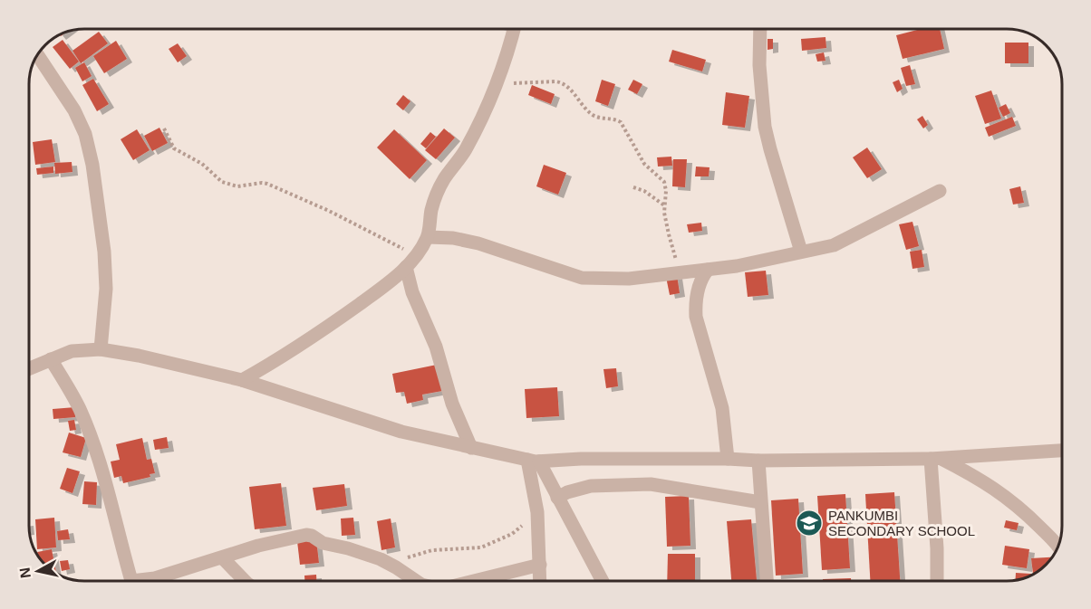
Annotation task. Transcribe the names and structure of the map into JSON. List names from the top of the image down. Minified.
{"places":{"school or university":["PANKUMBI SECONDARY SCHOOL"]},"north":"left"}
